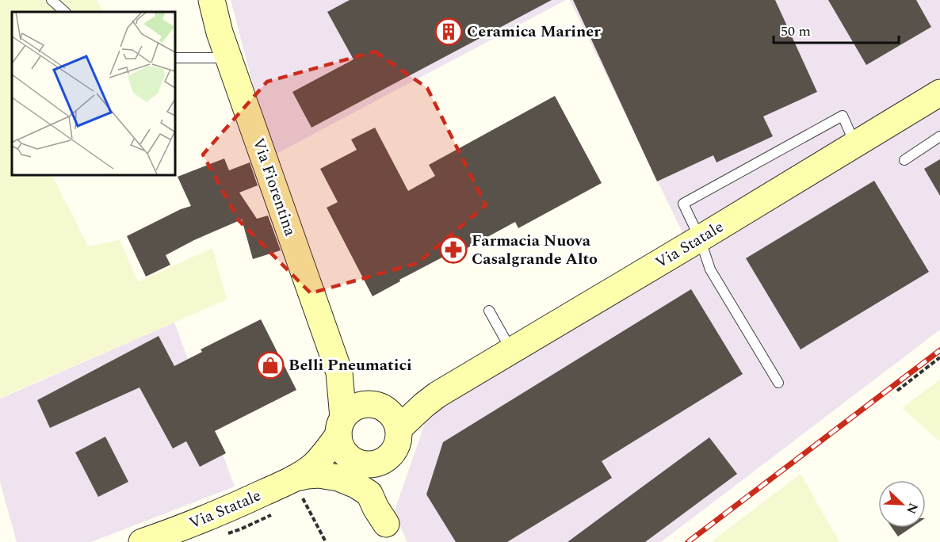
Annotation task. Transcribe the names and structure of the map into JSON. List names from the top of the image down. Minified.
{"streets":{"main road":["Via Fiorentina","Via Statale"]},"crossings":[["Via Fiorentina","Via Statale"]],"places":{"building":["Ceramica Mariner"],"pharmacy":["Farmacia Nuova Casalgrande Alto"],"shop":["Belli Pneumatici"]},"scale_bar":"50 m","north":"bottom right"}
